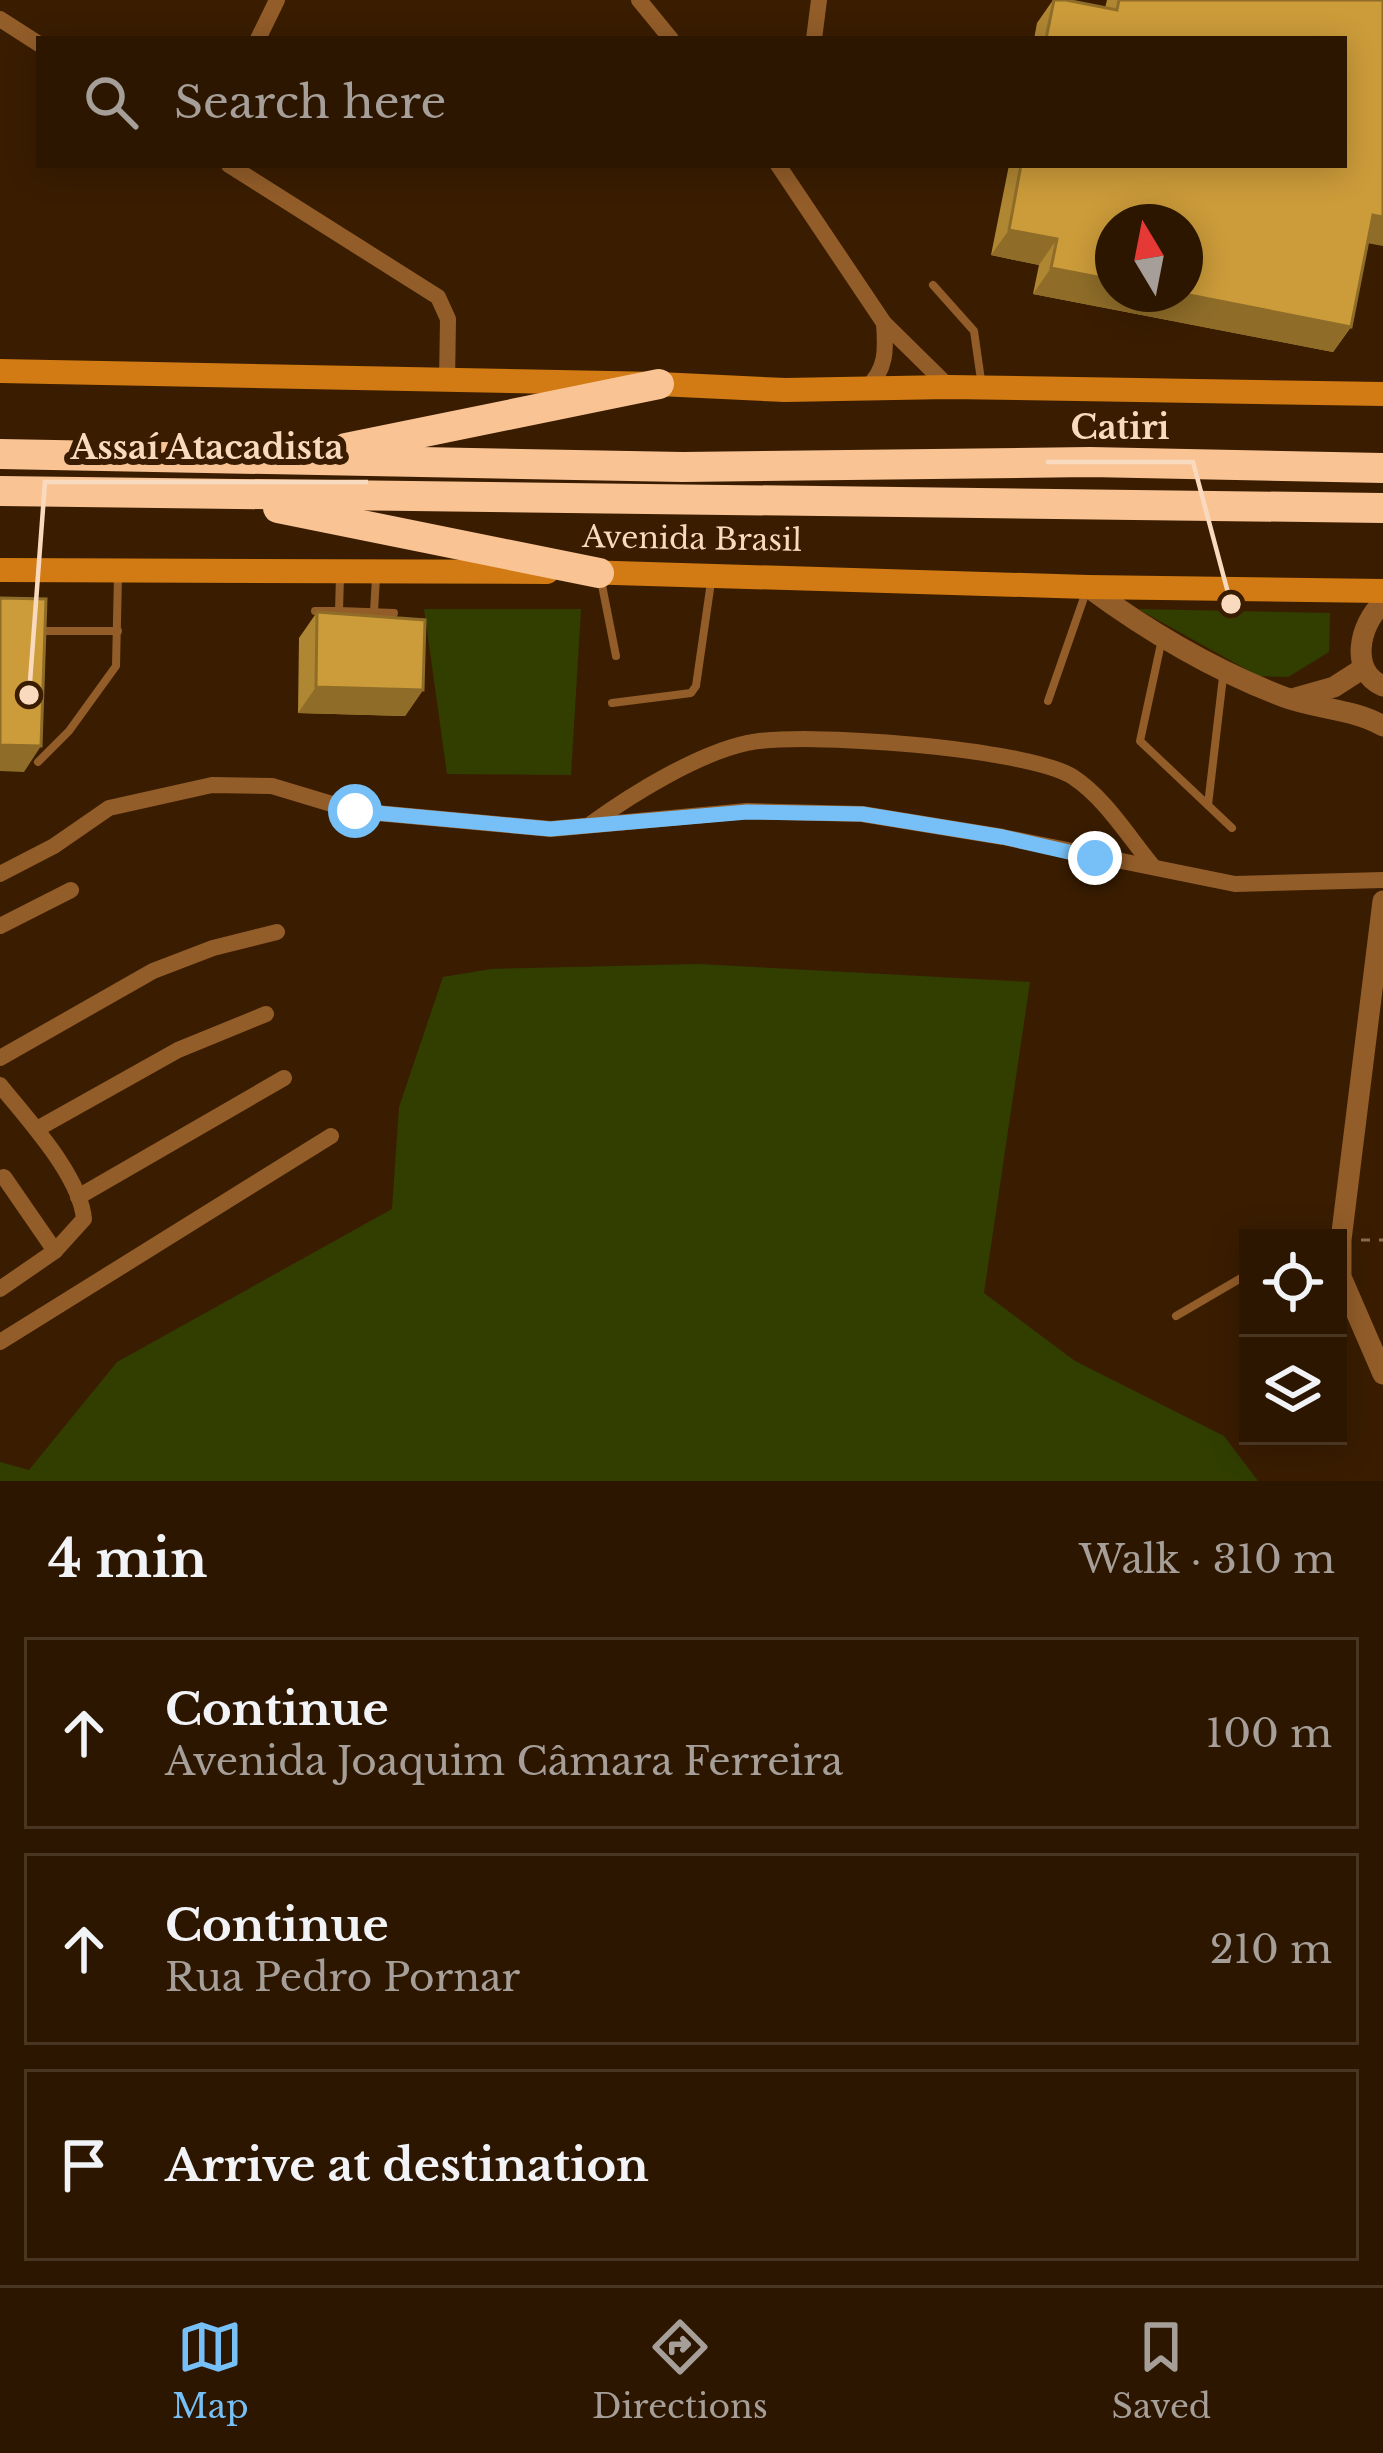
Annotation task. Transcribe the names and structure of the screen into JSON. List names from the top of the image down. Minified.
{"streets":{"highway":["Avenida Brasil"]},"places":["Catiri","Assaí Atacadista"],"north":"top","page":{"search":"Search here","heading":["4 min","Walk · 310 m"],"list":[["Continue","Avenida Joaquim Câmara Ferreira","100 m"],["Continue","Rua Pedro Pornar","210 m"],"Arrive at destination"],"nav":["Map","Directions","Saved"]}}
